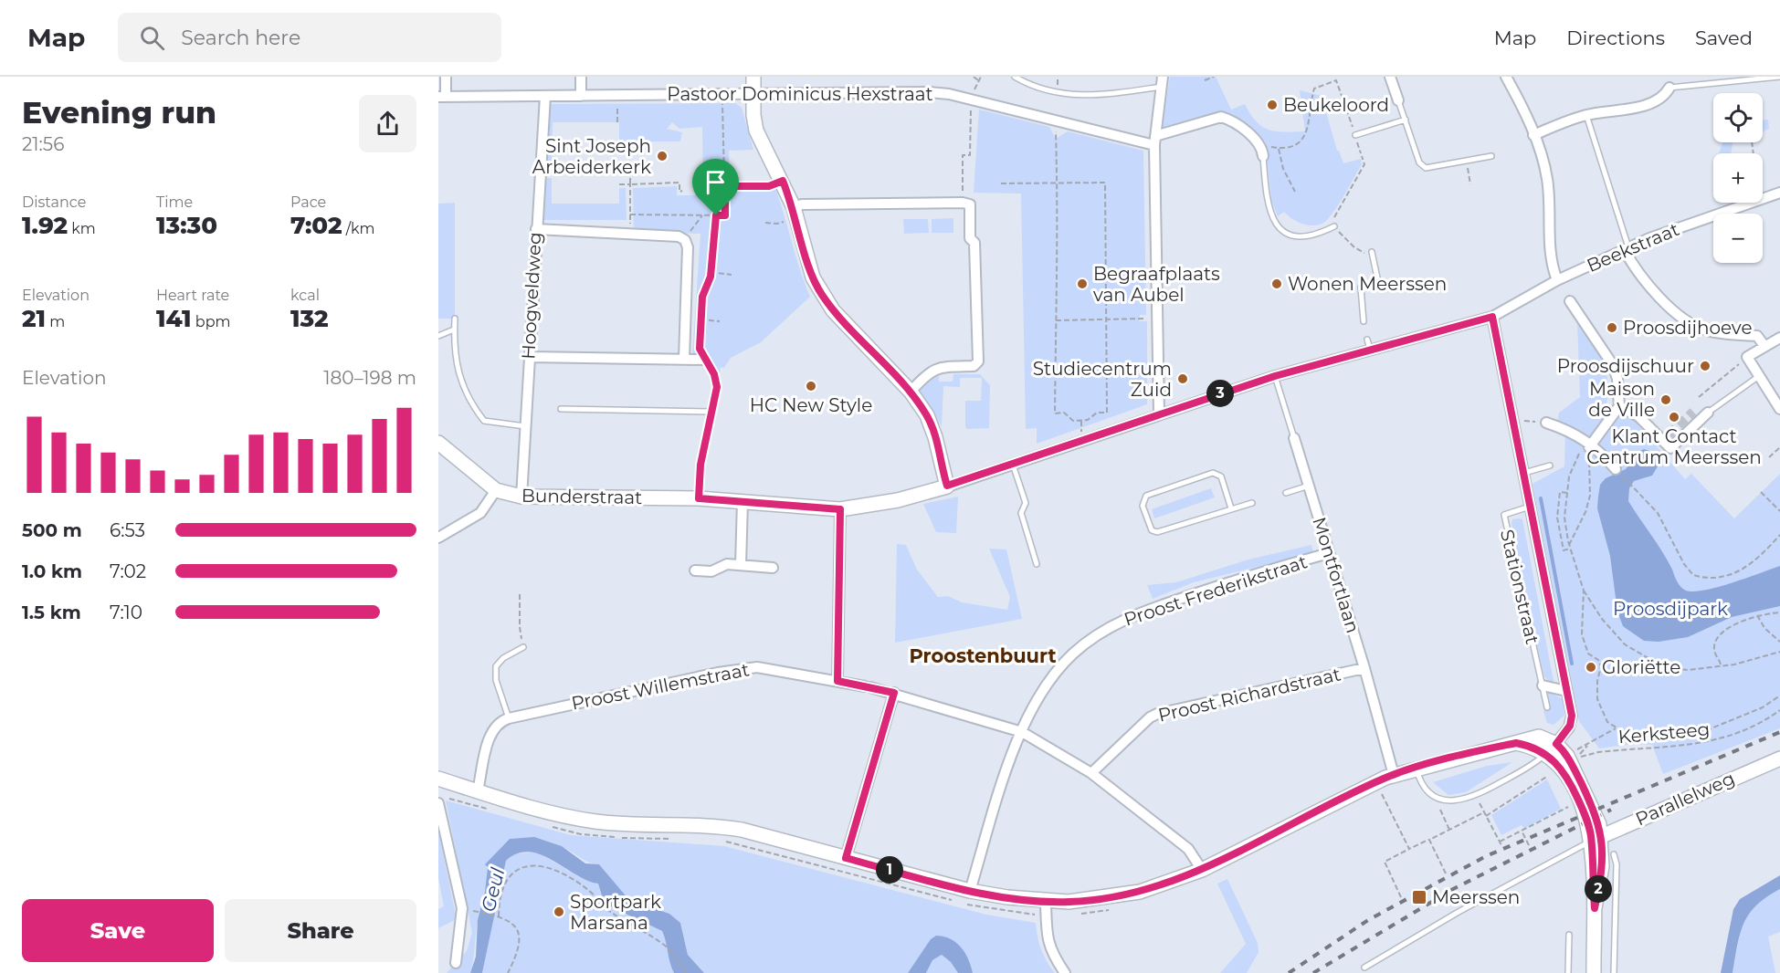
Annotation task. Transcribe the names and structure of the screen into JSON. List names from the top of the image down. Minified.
{"streets":{"street":["Pastoor Dominicus Hexstraat","Beekstraat","Hoogveldweg","Bunderstraat","Montfortlaan","Stationstraat","Proost Frederikstraat","Proost Willemstraat","Proost Richardstraat","Parallelweg"],"path":["Kerksteeg"]},"crossings":[["Pastoor Dominicus Hexstraat","Hoogveldweg"],["Beekstraat","Bunderstraat"],["Beekstraat","Stationstraat"],["Hoogveldweg","Bunderstraat"],["Bunderstraat","Montfortlaan"],["Bunderstraat","Stationstraat"],["Montfortlaan","Proost Frederikstraat"],["Montfortlaan","Proost Richardstraat"],["Proost Frederikstraat","Proost Willemstraat"],["Proost Willemstraat","Proost Richardstraat"]],"districts":["Proostenbuurt"],"water":["Geul"],"parks":["Proosdijpark"],"places":{"other":["Beukeloord","Sint Joseph Arbeiderkerk","Begraafplaats van Aubel","Wonen Meerssen","Proosdijhoeve","Proosdijschuur","Studiecentrum Zuid","HC New Style","Maison de Ville","Klant Contact Centrum Meerssen","Gloriëtte","Sportpark Marsana"],"transit":["Meerssen"]},"page":{"header":"Map","search":"Search here","nav":["Map","Directions","Saved"],"heading":["Evening run","21:56"],"map_buttons":["+","−"],"stats":[["Distance","1.92 km"],["Time","13:30"],["Pace","7:02 /km"],["Elevation","21 m"],["Heart rate","141 bpm"],["kcal","132"]],"chart":["Elevation","180–198 m"],"pins":["3","1","2"],"list":[{"name":"500 m","note":"6:53"},{"name":"1.0 km","note":"7:02"},{"name":"1.5 km","note":"7:10"}],"buttons":["Save","Share"]}}
